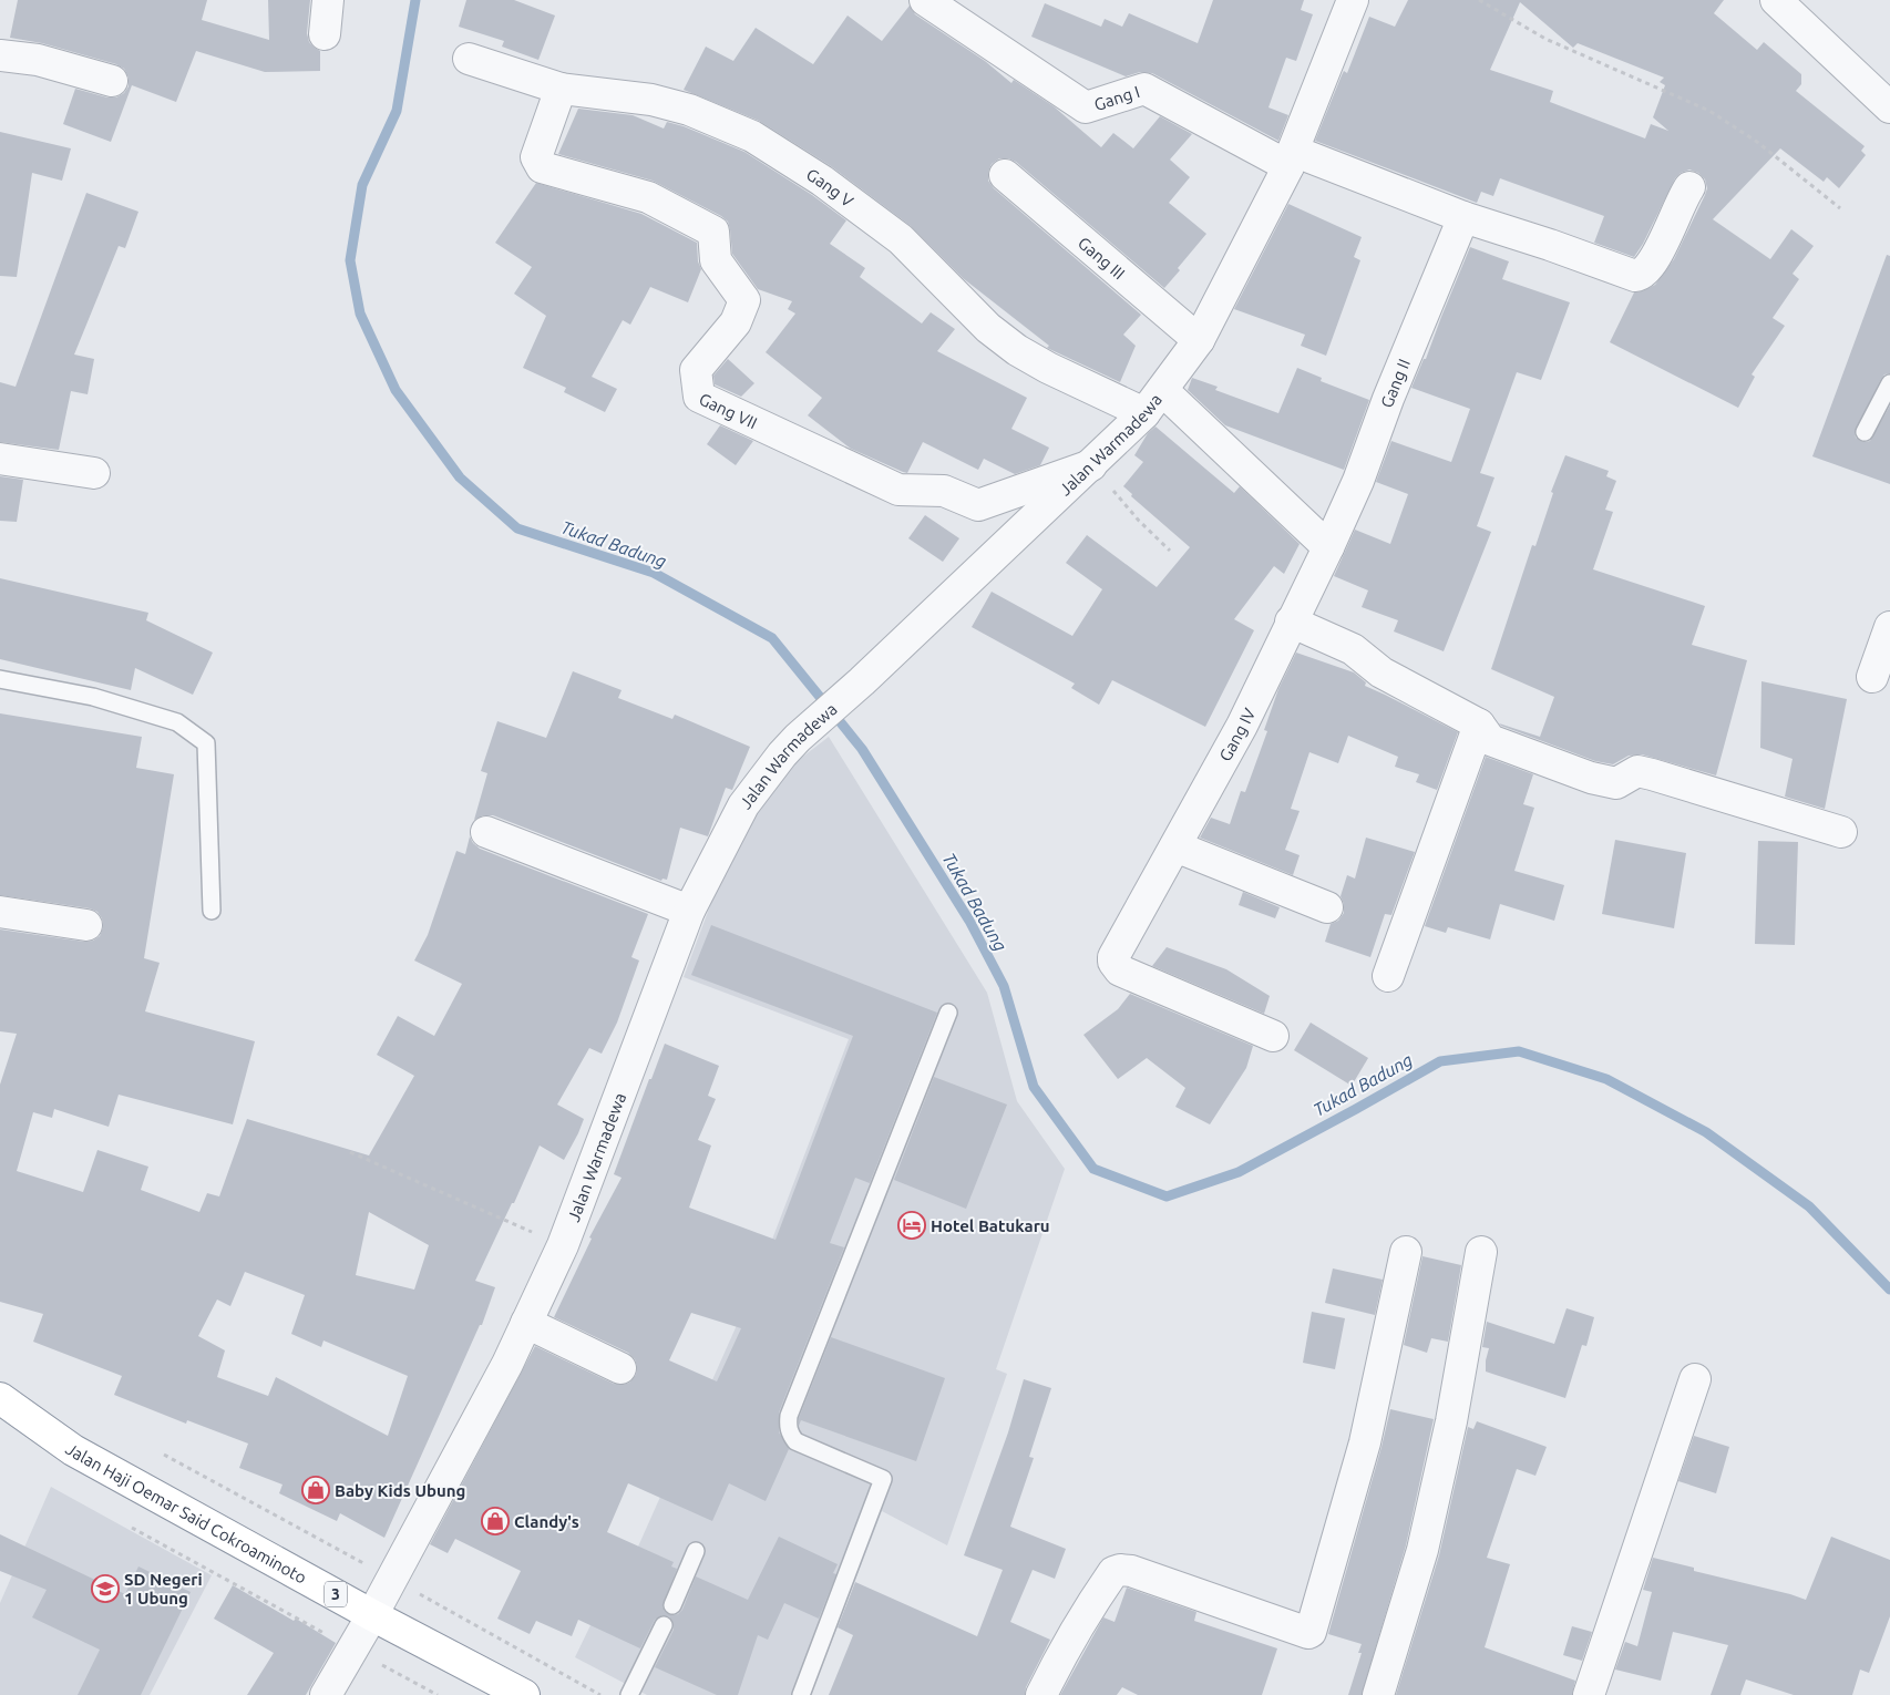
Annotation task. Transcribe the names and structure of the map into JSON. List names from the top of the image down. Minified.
{"streets":{"highway":["Jalan Haji Oemar Said Cokroaminoto","3"],"street":["Gang I","Gang V","Gang III","Gang II","Gang VII","Jalan Warmadewa","Gang IV"]},"crossings":[["Gang I","Jalan Warmadewa"],["Gang V","Gang VII"],["Gang V","Jalan Warmadewa"],["Gang III","Jalan Warmadewa"],["Gang II","Gang IV"],["Gang VII","Jalan Warmadewa"],["Jalan Warmadewa","Jalan Haji Oemar Said Cokroaminoto"]],"water":["Tukad Badung"],"places":{"hotel":["Hotel Batukaru"],"shop":["Baby Kids Ubung","Clandy's"],"school or university":["SD Negeri 1 Ubung"]}}
